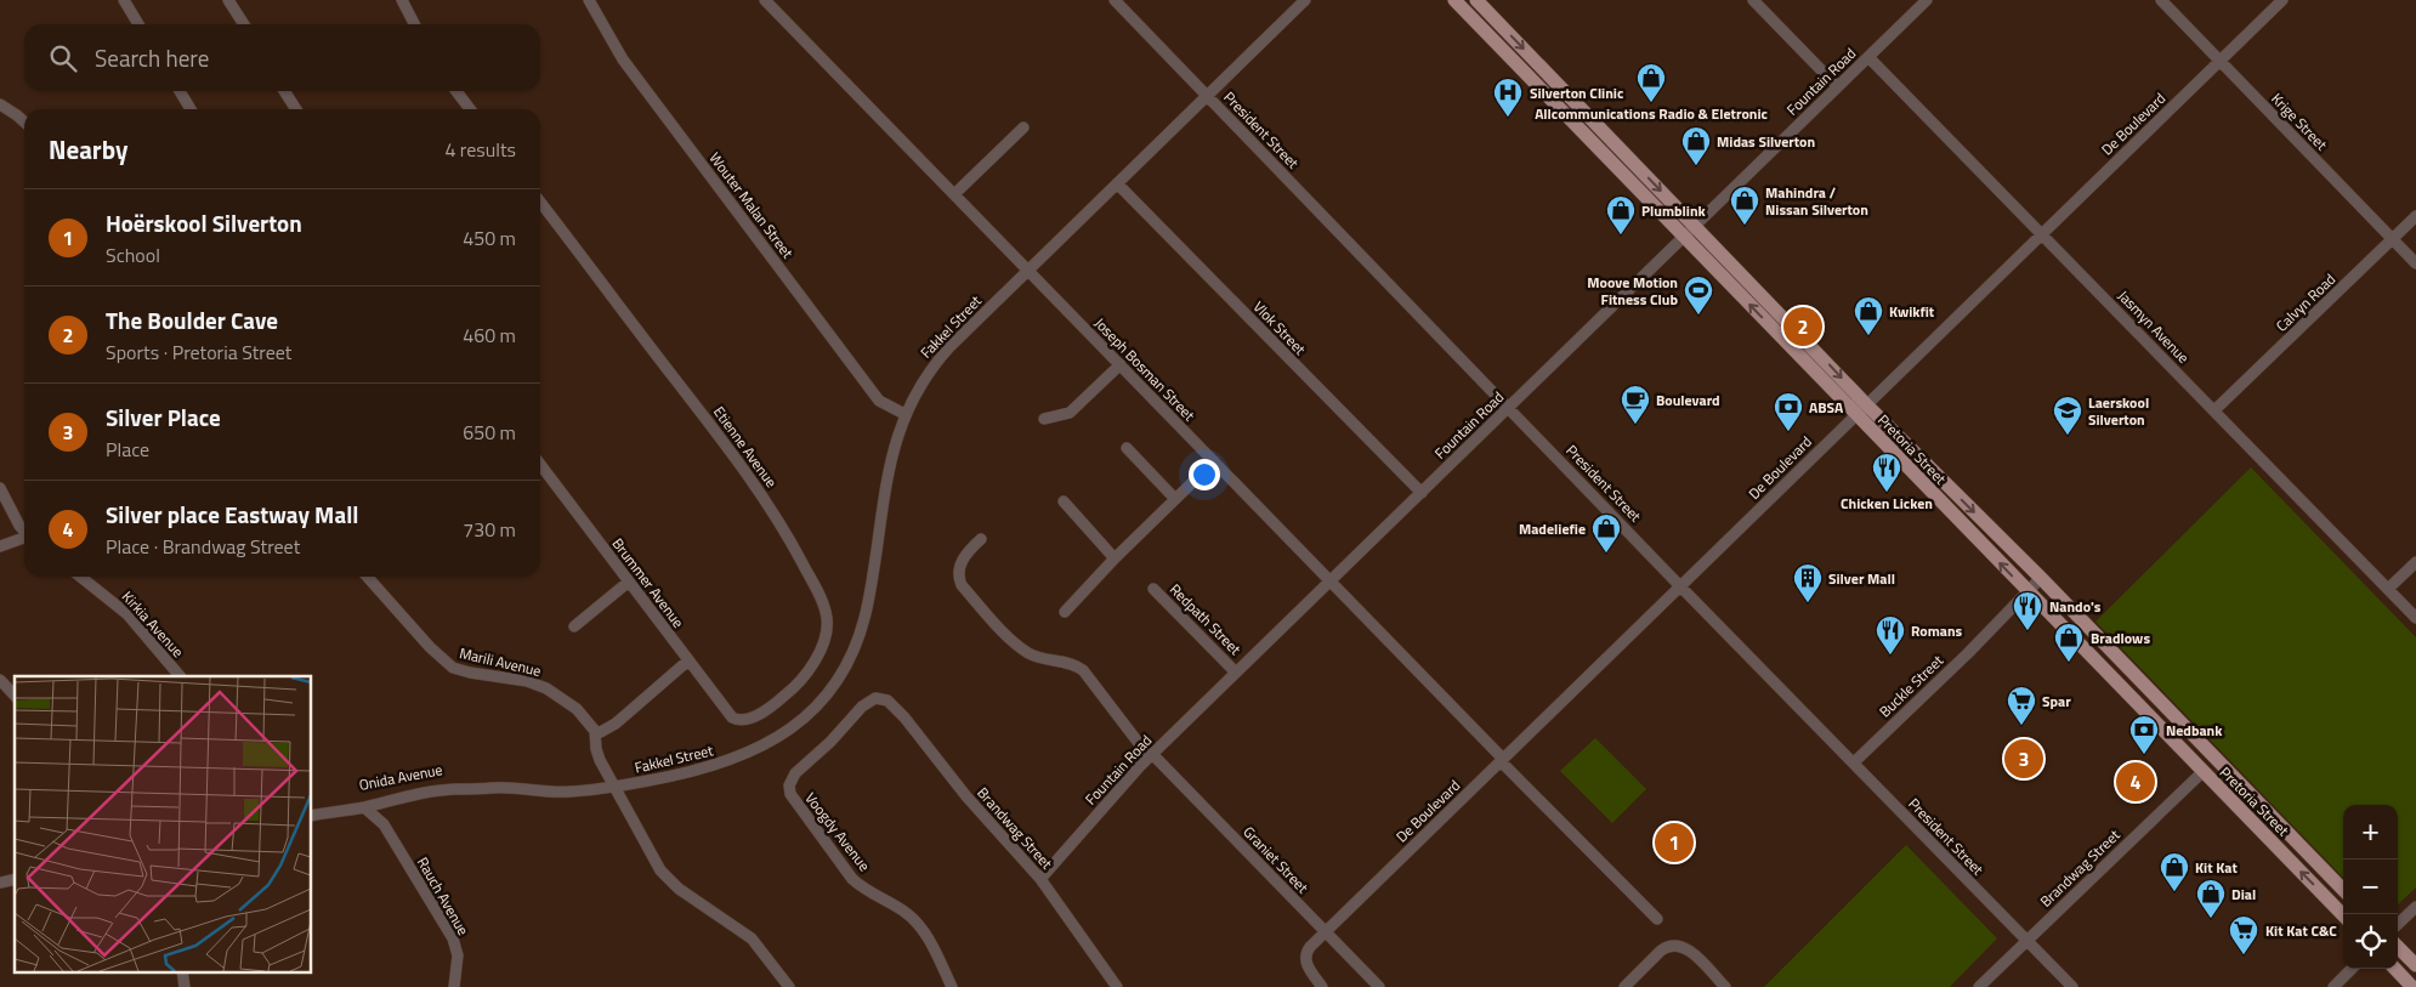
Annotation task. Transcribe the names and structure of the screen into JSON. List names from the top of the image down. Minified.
{"streets":{"main road":["Pretoria Street"],"street":["Fountain Road","Krige Street","De Boulevard","President Street","Wouter Malan Street","Calvyn Road","Fakkel Street","Jasmyn Avenue","Vlok Street","Joseph Bosman Street","Etienne Avenue","Brummer Avenue","Redpath Street","Kirkia Avenue","Marili Avenue","Buckle Street","Onida Avenue","Brandwag Street","Voogdy Avenue","Graniet Street","Rauch Avenue"]},"crossings":[["Fountain Road","President Street"],["Fountain Road","Jasmyn Avenue"],["Fountain Road","Vlok Street"],["Fountain Road","Joseph Bosman Street"],["Fountain Road","Pretoria Street"],["Fountain Road","Redpath Street"],["Fountain Road","Brandwag Street"],["Fountain Road","Graniet Street"],["Krige Street","De Boulevard"],["Krige Street","Calvyn Road"],["De Boulevard","President Street"],["De Boulevard","Jasmyn Avenue"],["De Boulevard","Joseph Bosman Street"],["De Boulevard","Pretoria Street"],["De Boulevard","Graniet Street"],["President Street","Fakkel Street"],["President Street","Buckle Street"],["President Street","Brandwag Street"],["Wouter Malan Street","Fakkel Street"],["Calvyn Road","Jasmyn Avenue"],["Fakkel Street","Vlok Street"],["Fakkel Street","Joseph Bosman Street"],["Fakkel Street","Marili Avenue"],["Fakkel Street","Onida Avenue"],["Etienne Avenue","Brummer Avenue"],["Pretoria Street","Buckle Street"],["Pretoria Street","Brandwag Street"],["Marili Avenue","Onida Avenue"],["Onida Avenue","Rauch Avenue"],["Brandwag Street","Voogdy Avenue"]],"places":{"shop":["Allcommunications Radio & Eletronic","Midas Silverton","Mahindra / Nissan Silverton","Plumblink","Kwikfit","Madeliefie","Bradlows","Kit Kat","Dial"],"hospital":["Silverton Clinic"],"sports":["Moove Motion Fitness Club"],"cafe":["Boulevard"],"bank":["ABSA","Nedbank"],"school or university":["Laerskool Silverton"],"restaurant":["Chicken Licken","Nando's","Romans"],"building":["Silver Mall"],"supermarket":["Spar","Kit Kat C&C"]},"page":{"search":"Search here","heading":["Nearby","4 results"],"list":[{"mark":"1","name":"Hoërskool Silverton","note":"School","value":"450 m"},{"mark":"2","name":"The Boulder Cave","note":"Sports · Pretoria Street","value":"460 m"},{"mark":"3","name":"Silver Place","note":"Place","value":"650 m"},{"mark":"4","name":"Silver place Eastway Mall","note":"Place · Brandwag Street","value":"730 m"}],"pins":["2","3","4","1"],"map_buttons":["+","−"]}}
